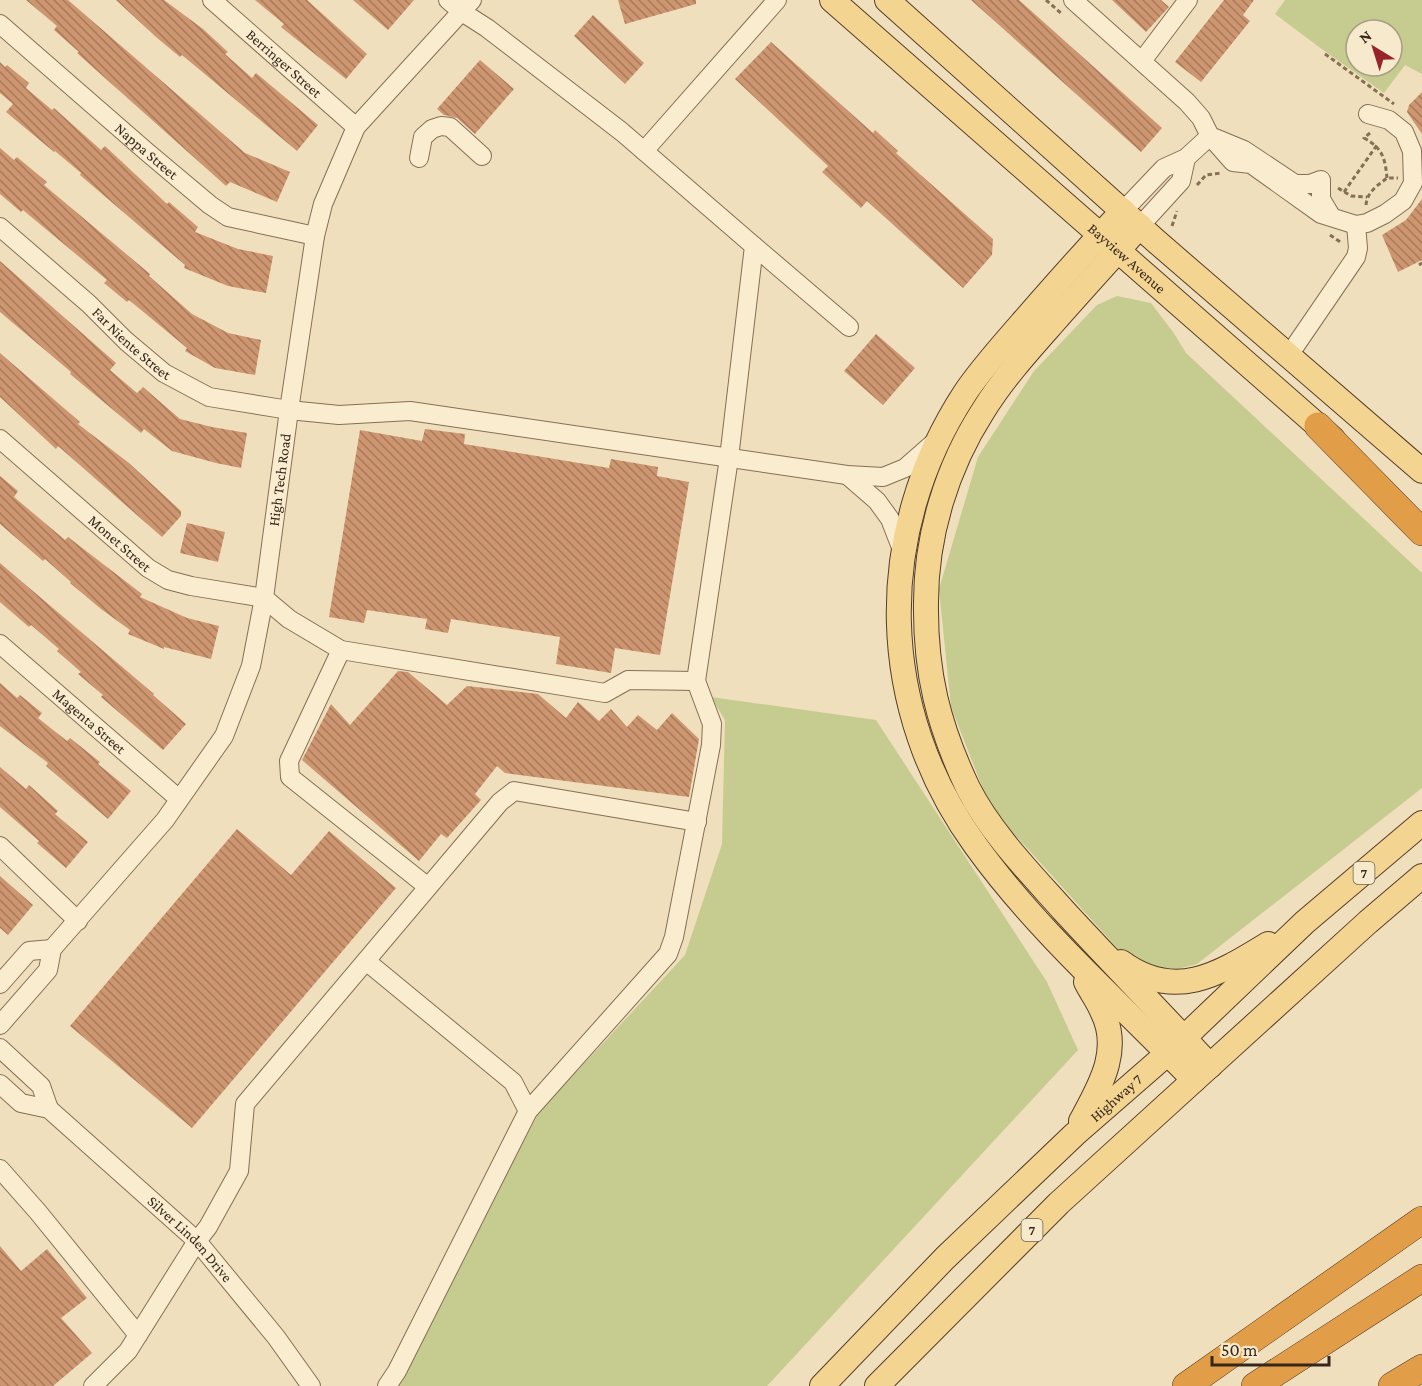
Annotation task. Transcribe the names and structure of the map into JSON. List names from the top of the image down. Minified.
{"streets":{"main road":["Bayview Avenue","7","Highway 7"],"street":["Berringer Street","Nappa Street","Far Niente Street","High Tech Road","Monet Street","Magenta Street","Silver Linden Drive"]},"crossings":[["Berringer Street","High Tech Road"],["Nappa Street","High Tech Road"],["Far Niente Street","High Tech Road"],["High Tech Road","Monet Street"],["High Tech Road","Magenta Street"]],"scale_bar":"50 m","north":"top left"}
